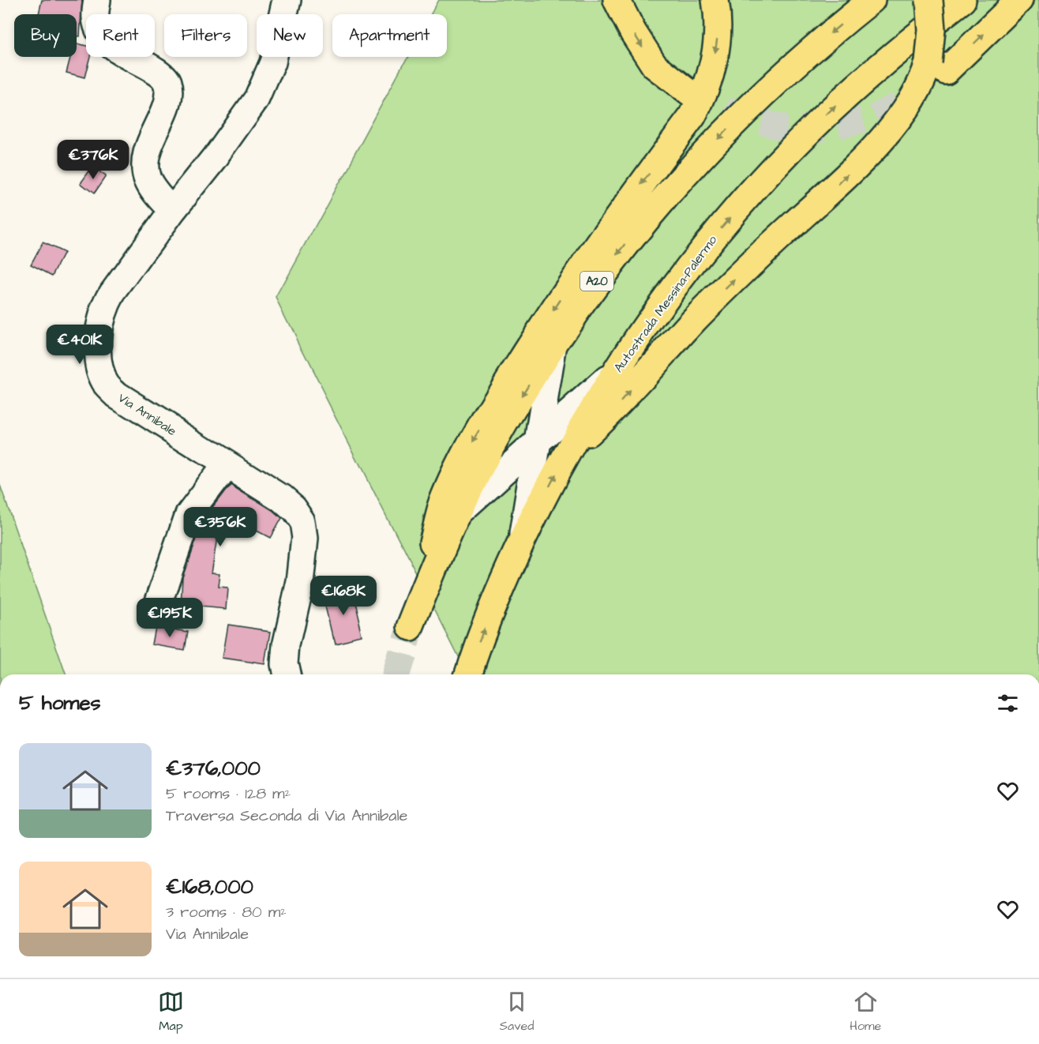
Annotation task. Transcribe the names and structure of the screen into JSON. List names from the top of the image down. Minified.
{"streets":{"highway":["A20","Autostrada Messina-Palermo"],"street":["Via Annibale"]},"page":{"chip":["Buy","Rent","Filters","New","Apartment"],"price":["€376K","€401K","€356K","€168K","€195K"],"heading":"5 homes","list":[{"name":"€376,000","note":"5 rooms · 128 m² · Traversa Seconda di Via Annibale"},{"name":"€168,000","note":"3 rooms · 80 m² · Via Annibale"}],"tabs":["Map","Saved","Home"]}}
